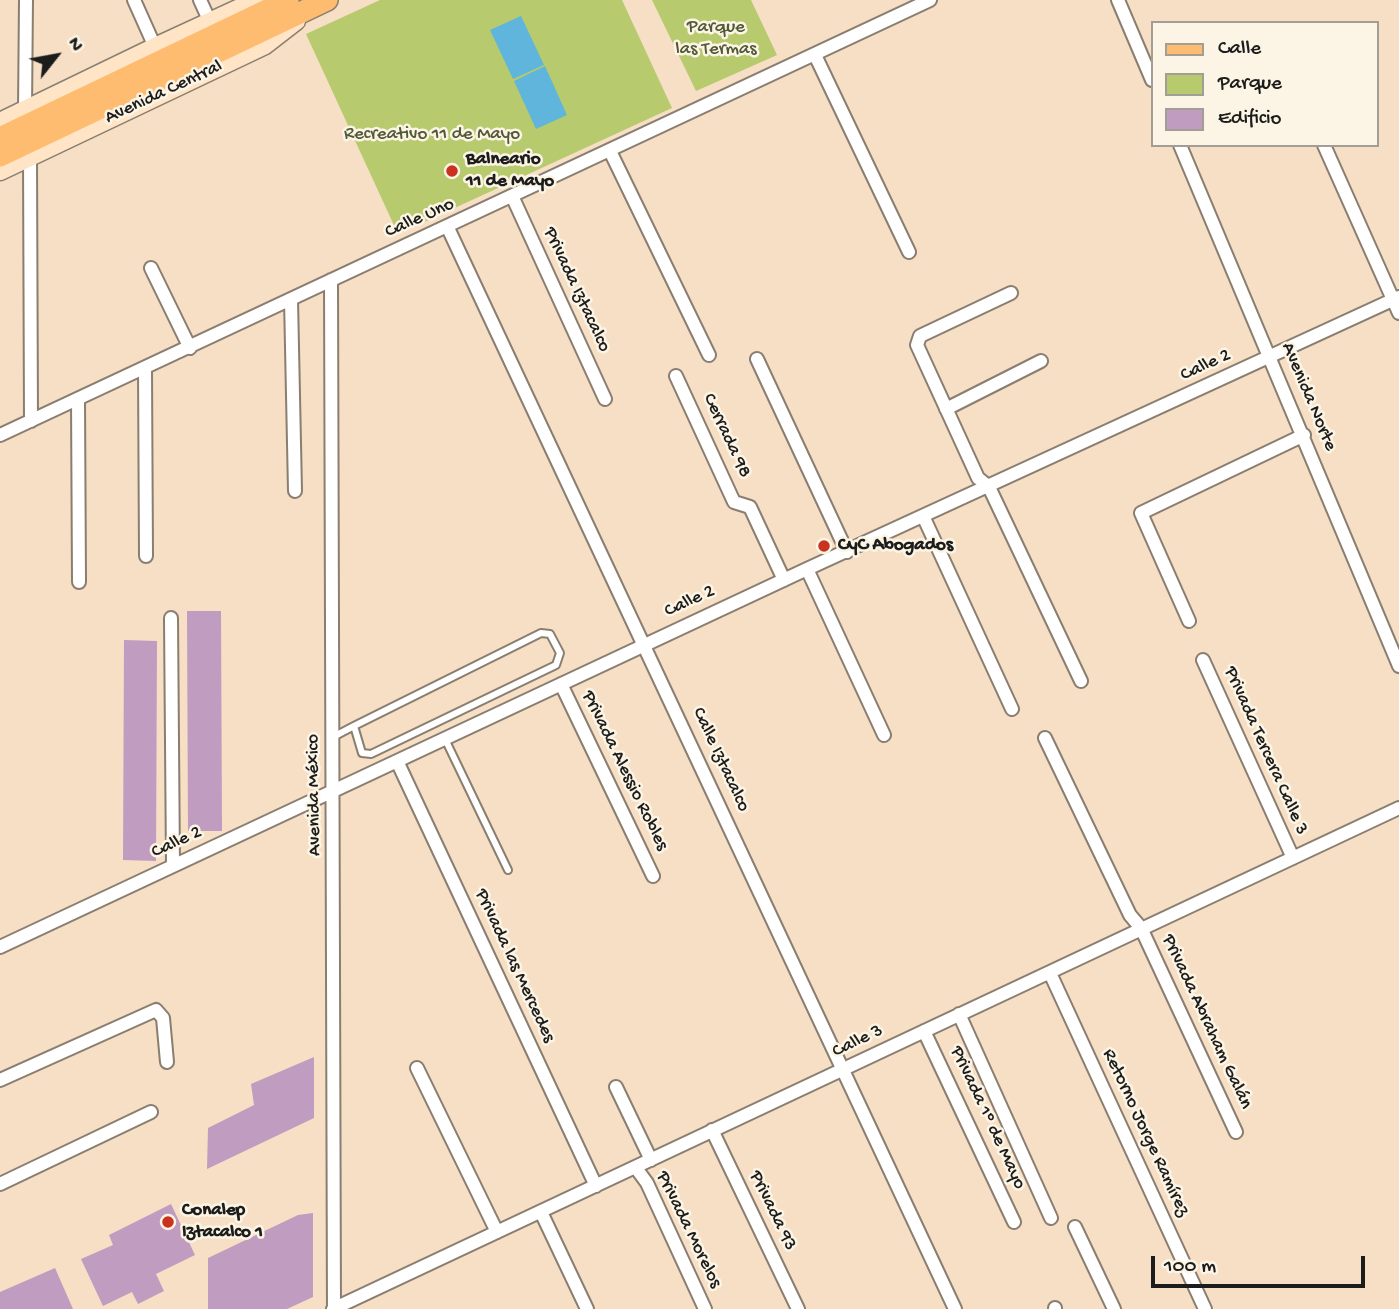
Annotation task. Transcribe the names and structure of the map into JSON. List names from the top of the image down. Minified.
{"streets":{"main road":["Avenida Central"],"street":["Calle Uno","Privada Iztacalco","Calle 2","Avenida Norte","Cerrada 98","Privada Tercera Calle 3","Calle Iztacalco","Privada Alessio Robles","Avenida México","Privada las Mercedes","Privada Abraham Galán","Calle 3","Privada 1º de Mayo","Retorno Jorge Ramírez","Privada 93","Privada Morelos"]},"crossings":[["Calle Uno","Privada Iztacalco"],["Calle Uno","Calle Iztacalco"],["Calle Uno","Avenida México"],["Calle 2","Avenida Norte"],["Calle 2","Cerrada 98"],["Calle 2","Calle Iztacalco"],["Calle 2","Privada Alessio Robles"],["Calle 2","Avenida México"],["Calle 2","Privada las Mercedes"],["Privada Tercera Calle 3","Calle 3"],["Calle Iztacalco","Calle 3"],["Avenida México","Calle 3"],["Privada las Mercedes","Calle 3"],["Privada Abraham Galán","Calle 3"],["Calle 3","Privada 1º de Mayo"],["Calle 3","Retorno Jorge Ramírez"],["Calle 3","Privada 93"],["Calle 3","Privada Morelos"]],"parks":["Parque las Termas","Recreativo 11 de Mayo"],"places":["Balneario 11 de Mayo","CyC Abogados","Conalep Iztacalco 1"],"legend":["Calle","Parque","Edificio"],"scale_bar":"100 m","north":"top right"}
